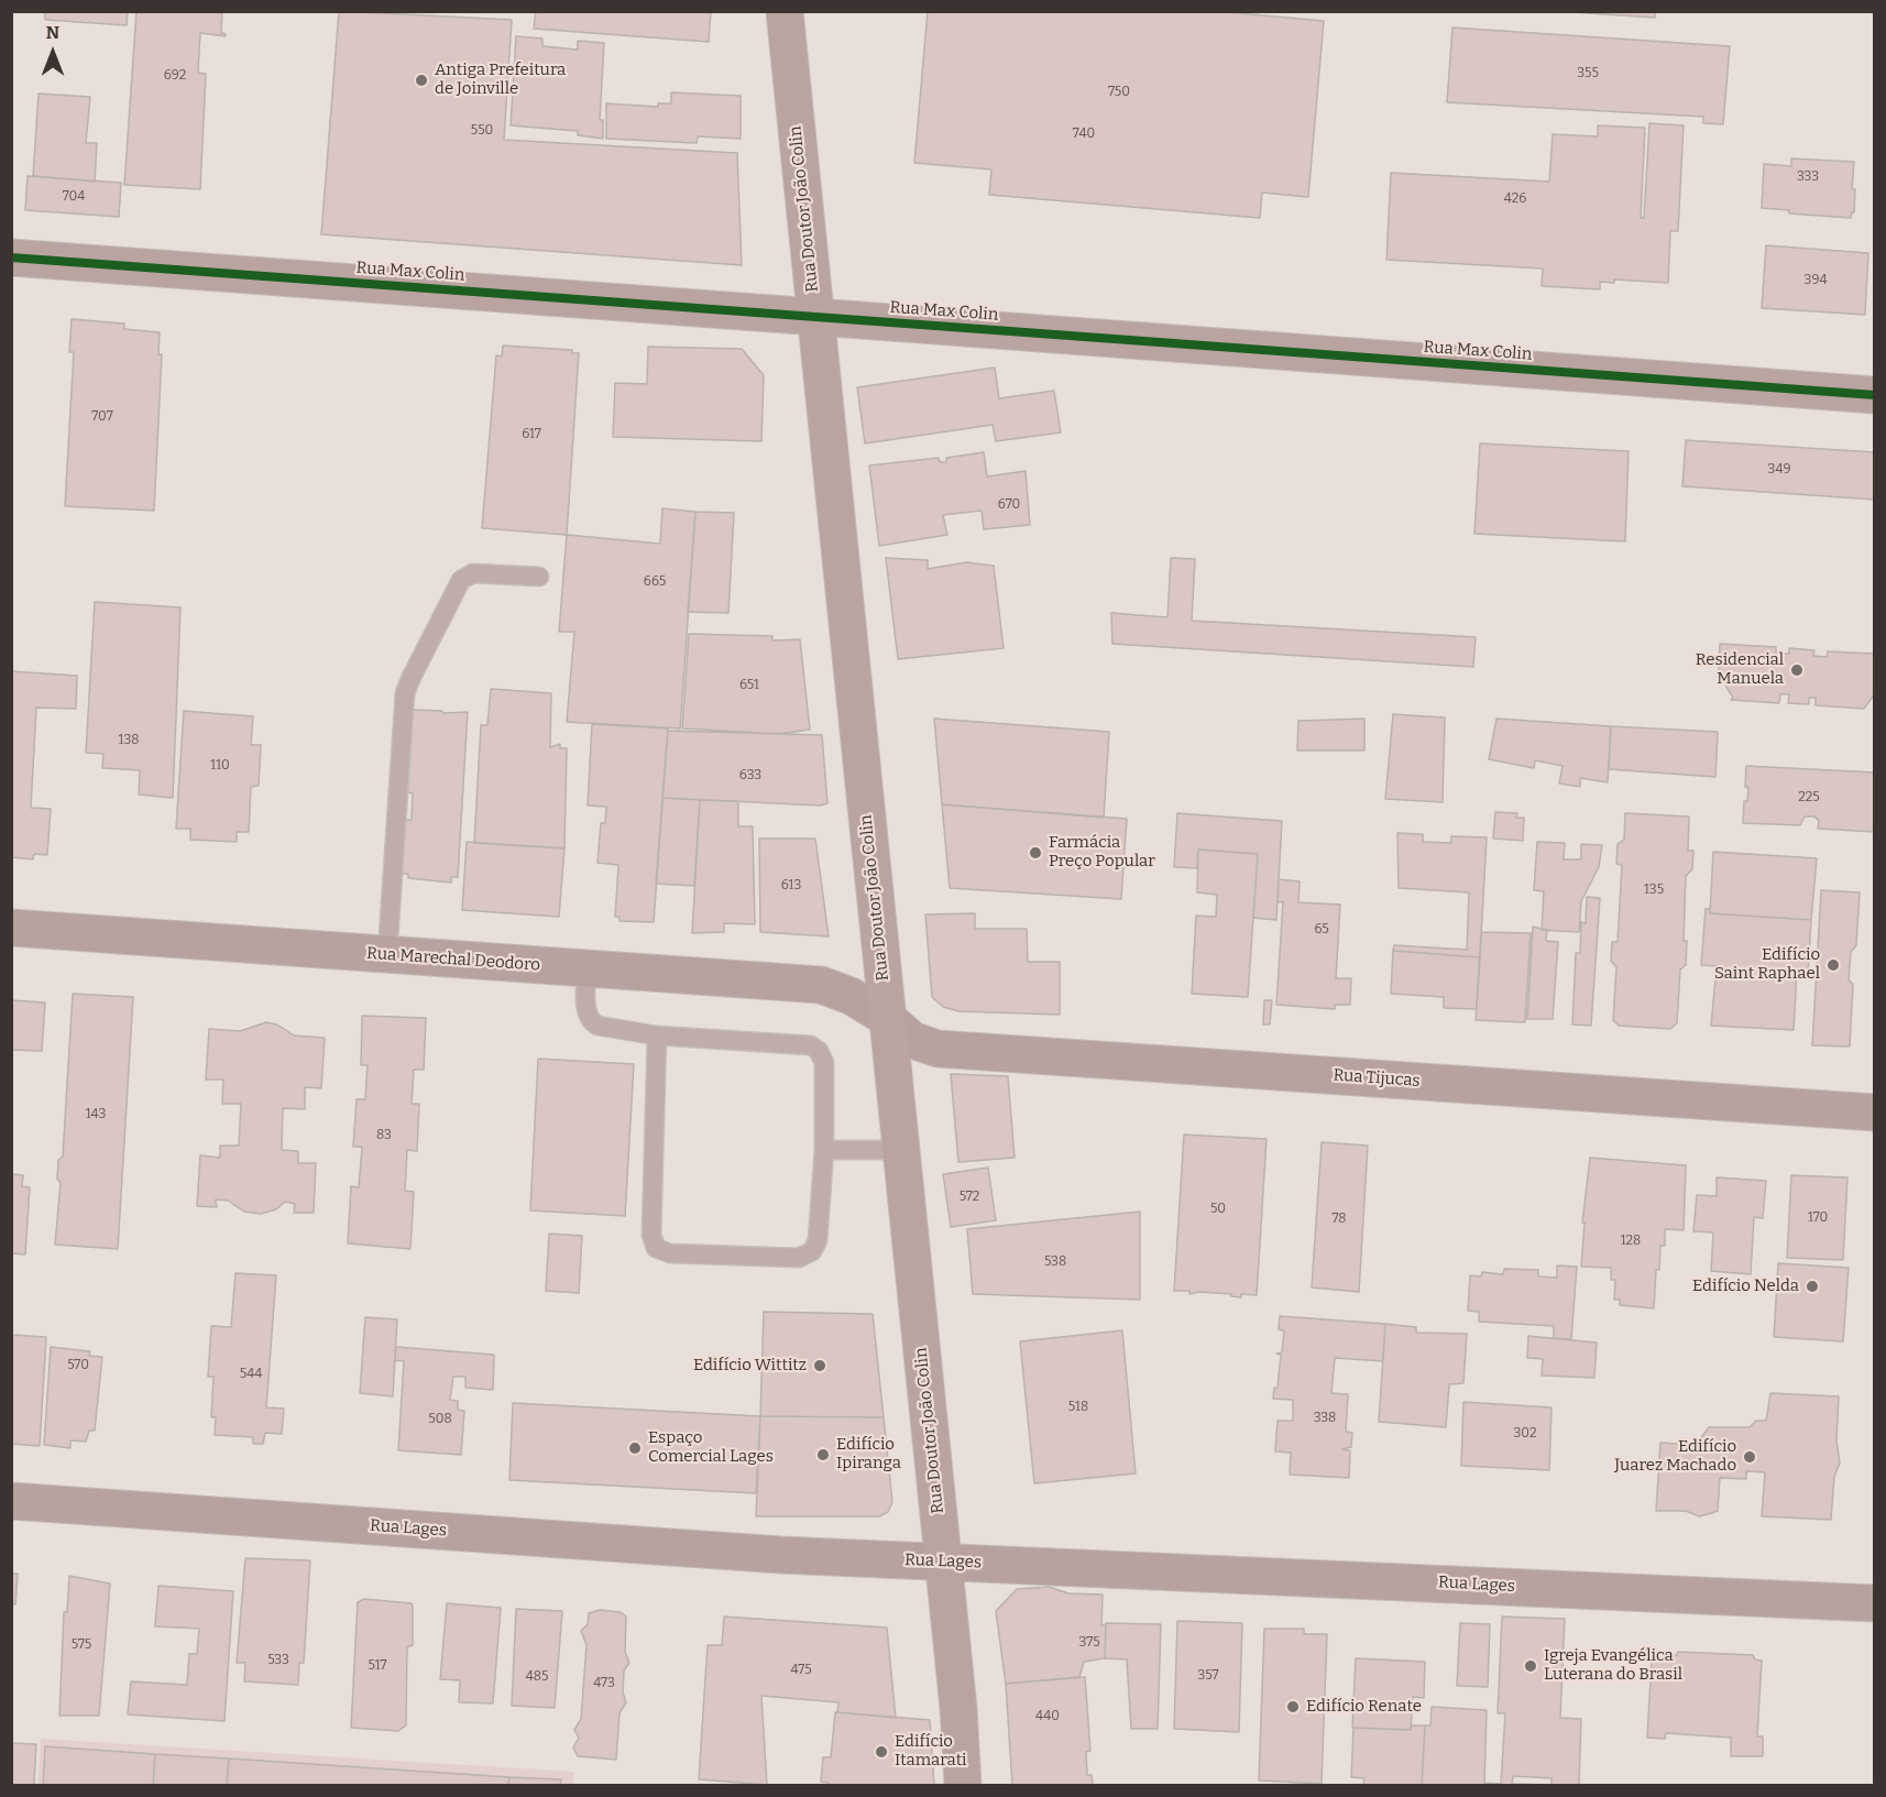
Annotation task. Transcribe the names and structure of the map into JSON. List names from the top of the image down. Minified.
{"streets":{"main road":["Rua Doutor João Colin","Rua Max Colin","Rua Marechal Deodoro","Rua Tijucas","Rua Lages"]},"crossings":[["Rua Doutor João Colin","Rua Max Colin"],["Rua Doutor João Colin","Rua Marechal Deodoro"],["Rua Doutor João Colin","Rua Tijucas"],["Rua Doutor João Colin","Rua Lages"],["Rua Marechal Deodoro","Rua Tijucas"]],"places":["Antiga Prefeitura de Joinville","Residencial Manuela","Farmácia Preço Popular","Edifício Saint Raphael","Edifício Nelda","Edifício Wittitz","Espaço Comercial Lages","Edifício Ipiranga","Edifício Juarez Machado","Igreja Evangélica Luterana do Brasil","Edifício Renate","Edifício Itamarati"],"house_numbers":["355","692","750","550","740","333","704","426","394","707","617","349","670","665","651","138","110","633","225","613","135","65","143","83","572","50","170","78","128","538","570","544","518","338","508","302","375","575","533","517","475","357","485","473","440"],"north":"top"}
